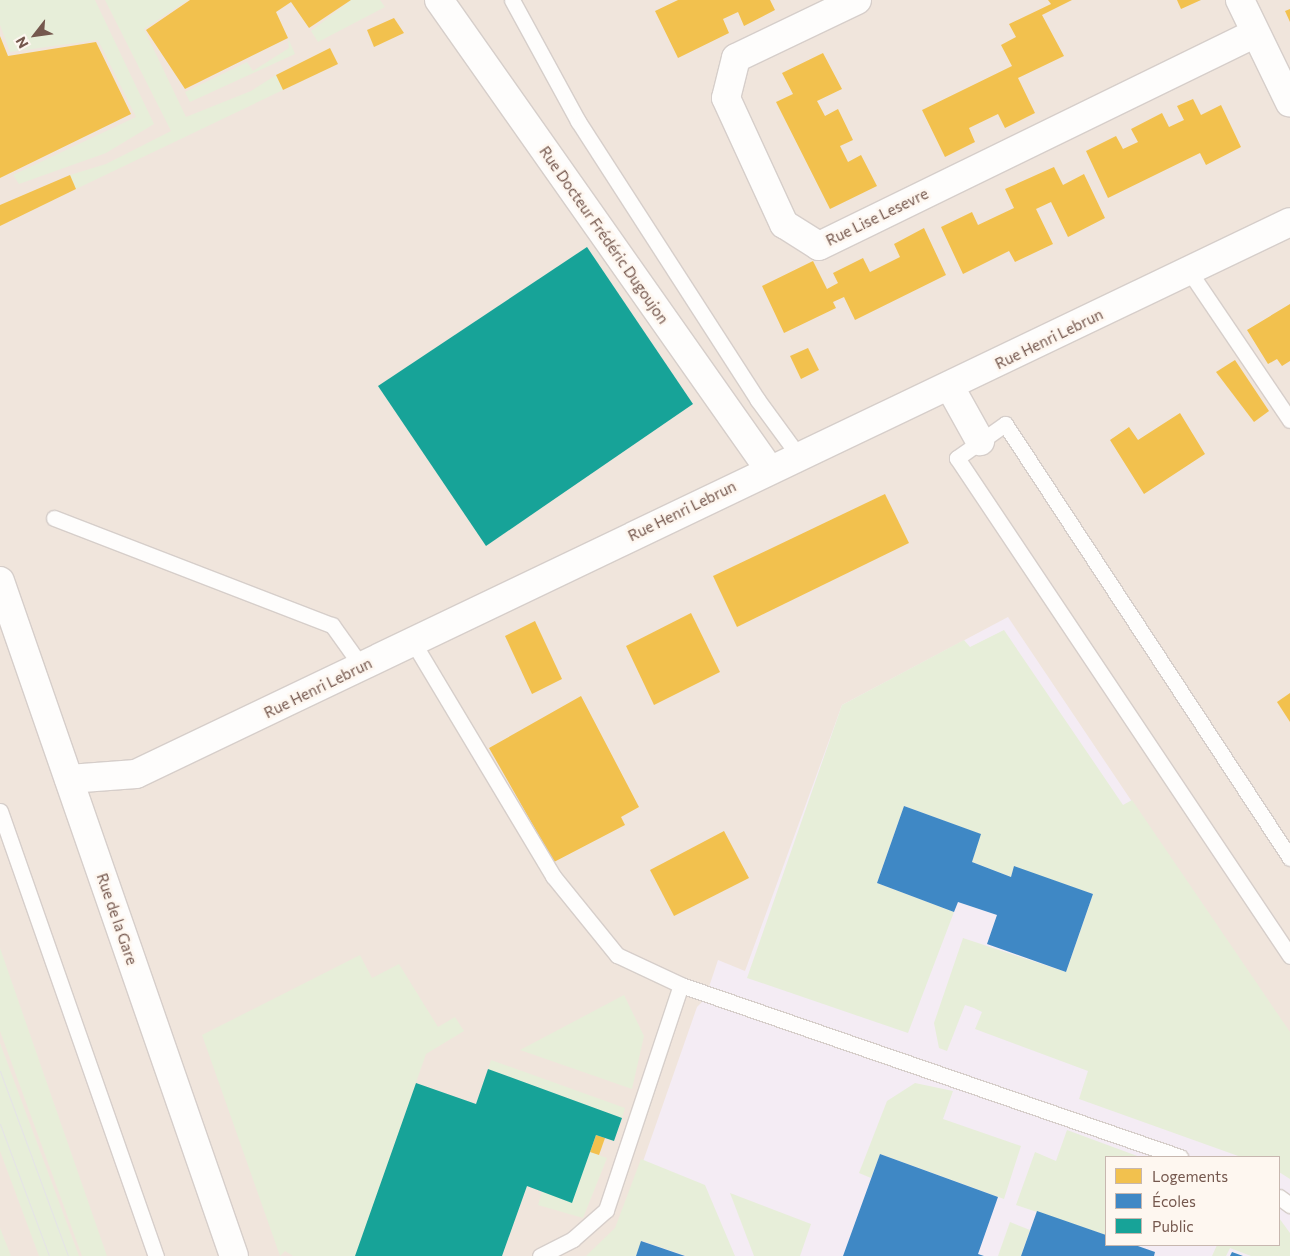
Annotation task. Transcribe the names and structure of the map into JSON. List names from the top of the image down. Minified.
{"streets":{"street":["Rue Lise Lesevre","Rue Docteur Frédéric Dugoujon","Rue Henri Lebrun","Rue de la Gare"]},"crossings":[["Rue Docteur Frédéric Dugoujon","Rue Henri Lebrun"],["Rue Henri Lebrun","Rue de la Gare"]],"legend":["Logements","Écoles","Public"],"north":"bottom left"}
